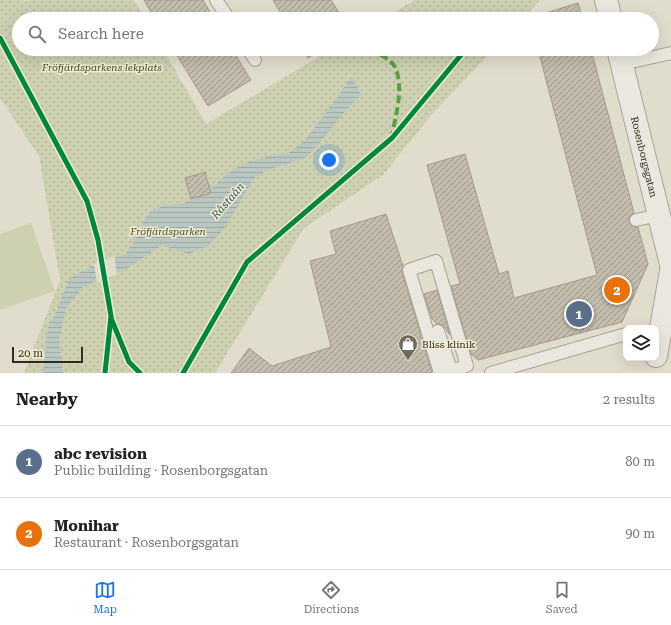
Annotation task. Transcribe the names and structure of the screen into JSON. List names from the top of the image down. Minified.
{"streets":{"street":["Rosenborgsgatan"]},"water":["Råstaån"],"parks":["Fröfjärdsparkens lekplats","Fröfjärdsparken"],"places":{"shop":["Bliss klinik"]},"scale_bar":"20 m","page":{"search":"Search here","pins":["2","1"],"scale":"20 m","heading":["Nearby","2 results"],"list":[{"mark":"1","name":"abc revision","note":"Public building · Rosenborgsgatan","value":"80 m"},{"mark":"2","name":"Monihar","note":"Restaurant · Rosenborgsgatan","value":"90 m"}],"nav":["Map","Directions","Saved"]}}
